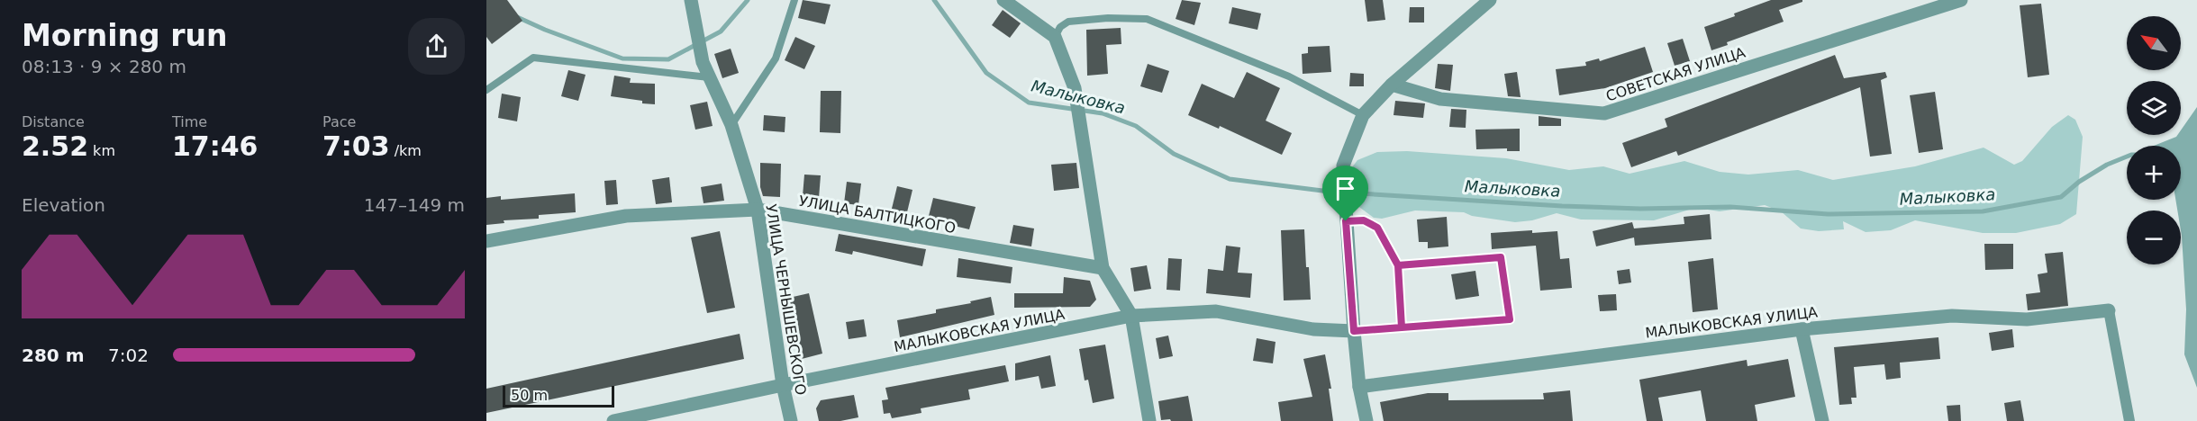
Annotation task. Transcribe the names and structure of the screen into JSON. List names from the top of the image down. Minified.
{"streets":{"street":["СОВЕТСКАЯ УЛИЦА","УЛИЦА БАЛТИЦКОГО","УЛИЦА ЧЕРНЫШЕВСКОГО","МАЛЫКОВСКАЯ УЛИЦА"]},"crossings":[["УЛИЦА БАЛТИЦКОГО","УЛИЦА ЧЕРНЫШЕВСКОГО"],["УЛИЦА ЧЕРНЫШЕВСКОГО","МАЛЫКОВСКАЯ УЛИЦА"]],"water":["Малыковка"],"scale_bar":"50 m","north":"top left","page":{"heading":["Morning run","08:13 · 9 × 280 m"],"map_buttons":["+","−"],"stats":[["Distance","2.52 km"],["Time","17:46"],["Pace","7:03 /km"]],"chart":["Elevation","147–149 m"],"list":[{"name":"280 m","note":"7:02"}],"scale":"50 m"}}
